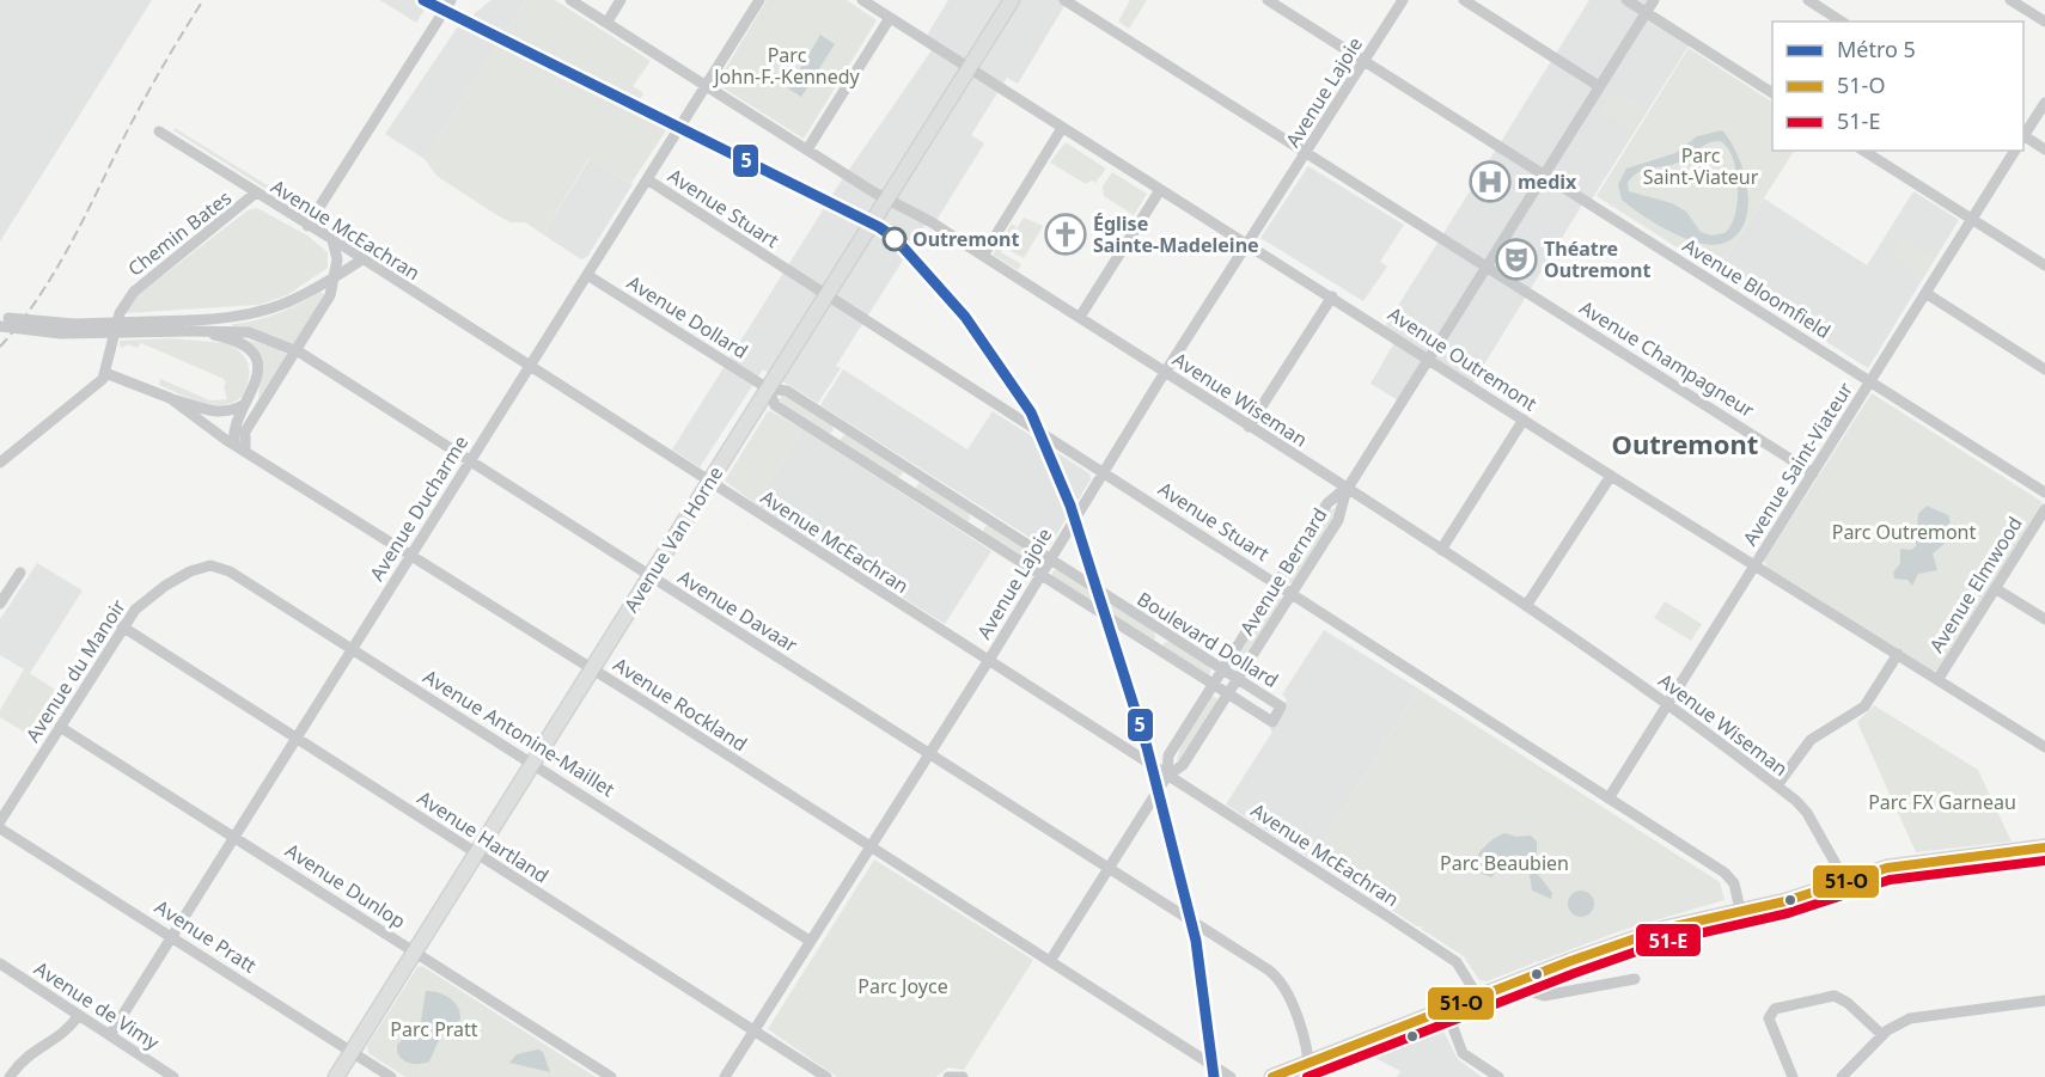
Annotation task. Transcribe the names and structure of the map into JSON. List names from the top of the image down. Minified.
{"streets":{"main road":["Avenue Van Horne"],"street":["Avenue Lajoie","Avenue Stuart","Avenue McEachran","Chemin Bates","Avenue Bloomfield","Avenue Dollard","Avenue Outremont","Avenue Champagneur","Avenue Wiseman","Avenue Saint-Viateur","Avenue Ducharme","Avenue Bernard","Avenue Elmwood","Avenue Davaar","Boulevard Dollard","Avenue du Manoir","Avenue Rockland","Avenue Antonine-Maillet","Avenue Hartland","Avenue Dunlop","Avenue Pratt","Avenue de Vimy"]},"crossings":[["Avenue Lajoie","Avenue Stuart"],["Avenue Lajoie","Avenue McEachran"],["Avenue Lajoie","Avenue Bloomfield"],["Avenue Lajoie","Avenue Outremont"],["Avenue Lajoie","Avenue Champagneur"],["Avenue Lajoie","Avenue Wiseman"],["Avenue Lajoie","Avenue Davaar"],["Avenue Lajoie","Boulevard Dollard"],["Avenue Lajoie","Avenue Rockland"],["Avenue Lajoie","Avenue Antonine-Maillet"],["Avenue Lajoie","Avenue Hartland"],["Avenue Stuart","Avenue Saint-Viateur"],["Avenue Stuart","Avenue Ducharme"],["Avenue Stuart","Avenue Van Horne"],["Avenue Stuart","Avenue Bernard"],["Avenue McEachran","Chemin Bates"],["Avenue McEachran","Avenue Ducharme"],["Avenue McEachran","Avenue Van Horne"],["Avenue McEachran","Avenue Bernard"],["Chemin Bates","Avenue Rockland"],["Avenue Bloomfield","Avenue Saint-Viateur"],["Avenue Bloomfield","Avenue Bernard"],["Avenue Dollard","Avenue Ducharme"],["Avenue Dollard","Avenue Van Horne"],["Avenue Dollard","Boulevard Dollard"],["Avenue Outremont","Avenue Saint-Viateur"],["Avenue Outremont","Avenue Van Horne"],["Avenue Outremont","Avenue Bernard"],["Avenue Outremont","Avenue Elmwood"],["Avenue Champagneur","Avenue Saint-Viateur"],["Avenue Champagneur","Avenue Bernard"],["Avenue Wiseman","Avenue Saint-Viateur"],["Avenue Wiseman","Avenue Ducharme"],["Avenue Wiseman","Avenue Van Horne"],["Avenue Wiseman","Avenue Bernard"],["Avenue Ducharme","Avenue Davaar"],["Avenue Ducharme","Avenue Rockland"],["Avenue Ducharme","Avenue Antonine-Maillet"],["Avenue Ducharme","Avenue Hartland"],["Avenue Ducharme","Avenue Dunlop"],["Avenue Ducharme","Avenue Pratt"],["Avenue Ducharme","Avenue de Vimy"],["Avenue Van Horne","Avenue Davaar"],["Avenue Van Horne","Boulevard Dollard"],["Avenue Van Horne","Avenue Rockland"],["Avenue Van Horne","Avenue Antonine-Maillet"],["Avenue Van Horne","Avenue Hartland"],["Avenue Van Horne","Avenue Dunlop"],["Avenue Van Horne","Avenue Pratt"],["Avenue Bernard","Boulevard Dollard"],["Avenue du Manoir","Avenue Antonine-Maillet"],["Avenue du Manoir","Avenue Hartland"],["Avenue du Manoir","Avenue Dunlop"]],"districts":["Outremont"],"parks":["Parc John-F.-Kennedy","Parc Saint-Viateur","Parc Outremont","Parc FX Garneau","Parc Beaubien","Parc Joyce","Parc Pratt"],"places":{"hospital":["medix"],"church":["Église Sainte-Madeleine"],"other":["Outremont"],"theatre":["Théatre Outremont"]},"lines":["metro line 5","transit line 51-O","transit line 51-E"],"legend":["Métro 5","51-O","51-E"]}
